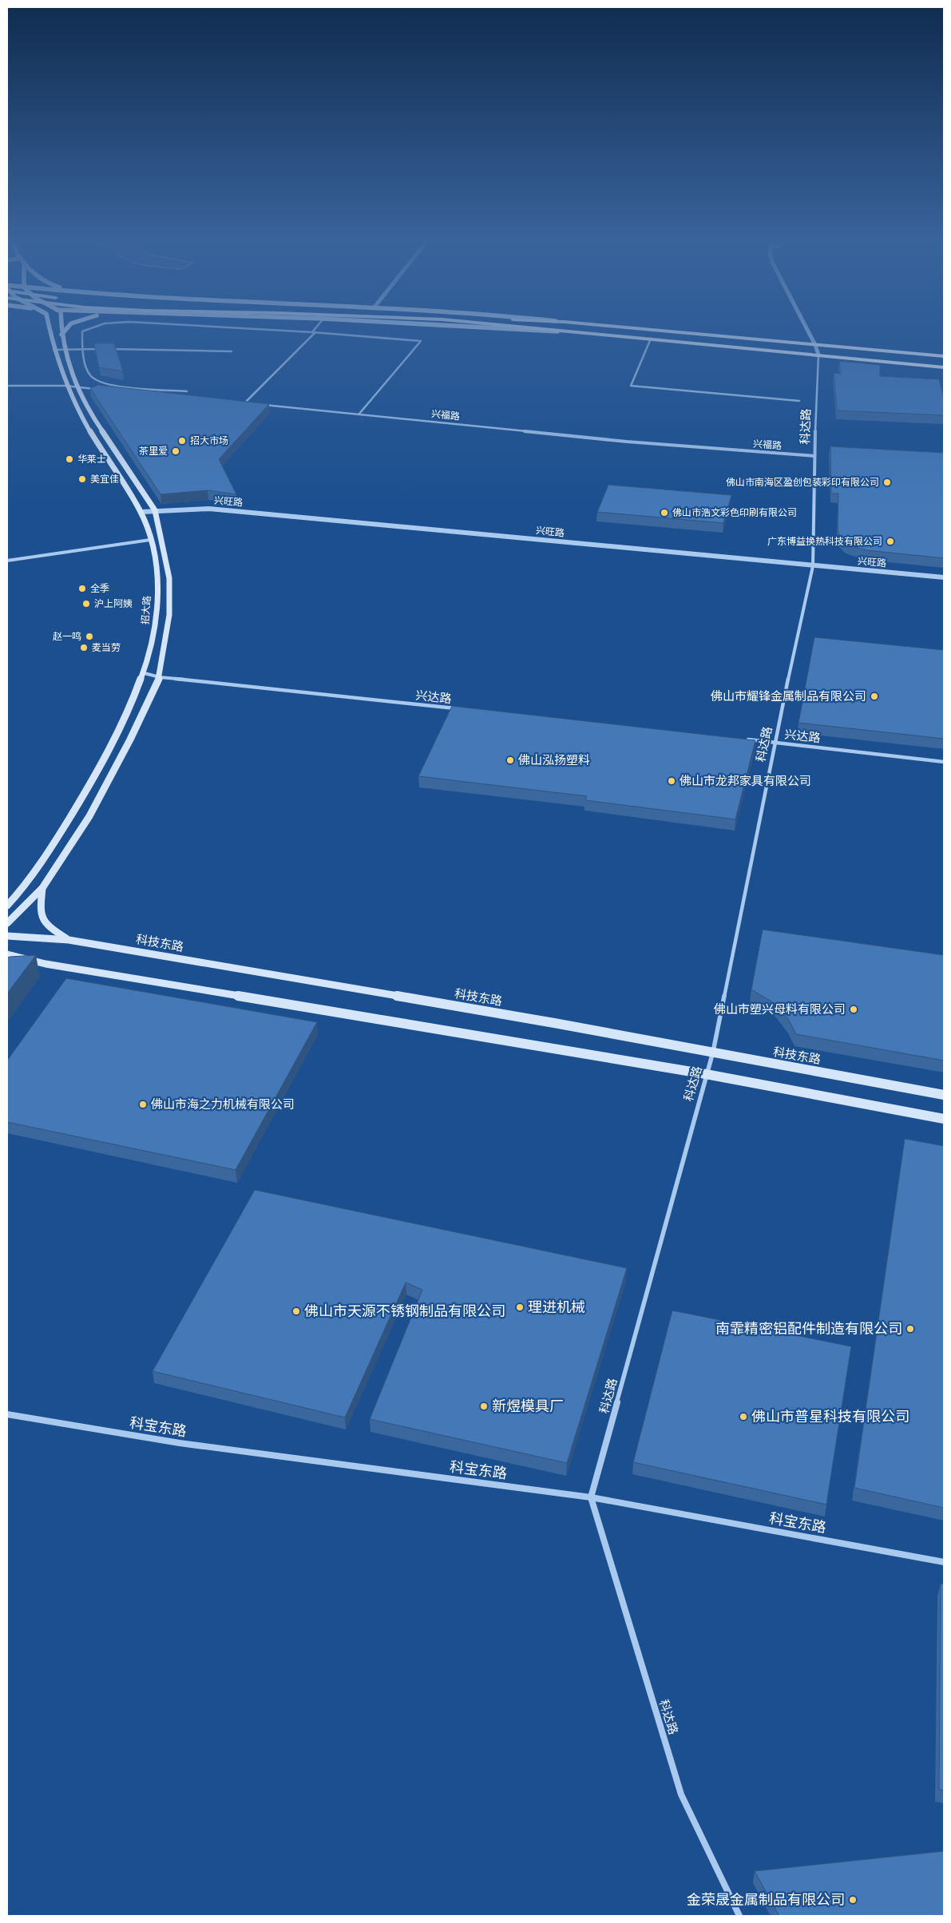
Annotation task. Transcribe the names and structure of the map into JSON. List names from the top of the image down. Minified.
{"streets":{"main road":["招大路","科技东路"],"street":["兴福路","科达路","兴旺路","兴达路","科宝东路"]},"crossings":[["兴福路","科达路"],["科达路","兴旺路"],["科达路","兴达路"],["科达路","科技东路"],["科达路","科宝东路"],["兴旺路","招大路"],["招大路","兴达路"]],"places":["招大市场","茶里爱","华莱士","美宜佳","佛山市南海区盈创包装彩印有限公司","佛山市浩文彩色印刷有限公司","广东博益换热科技有限公司","全季","沪上阿姨","赵一鸣","麦当劳","佛山市耀锋金属制品有限公司","佛山泓扬塑料","佛山市龙邦家具有限公司","佛山市塑兴母料有限公司","佛山市海之力机械有限公司","理进机械","佛山市天源不锈钢制品有限公司","南霏精密铝配件制造有限公司","新煜模具厂","佛山市普星科技有限公司","金荣晟金属制品有限公司"]}
